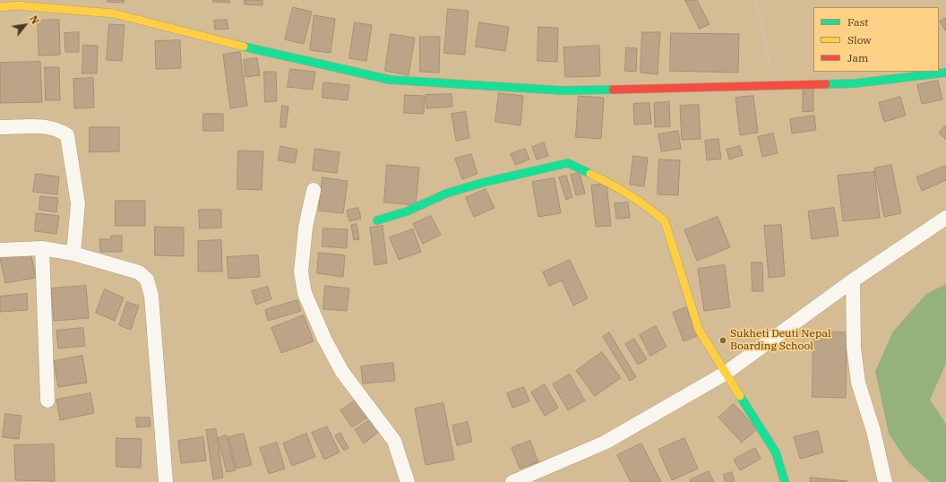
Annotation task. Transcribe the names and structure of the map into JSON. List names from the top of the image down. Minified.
{"places":["Sukheti Deuti Nepal Boarding School"],"legend":["Fast","Slow","Jam"],"north":"top right"}
